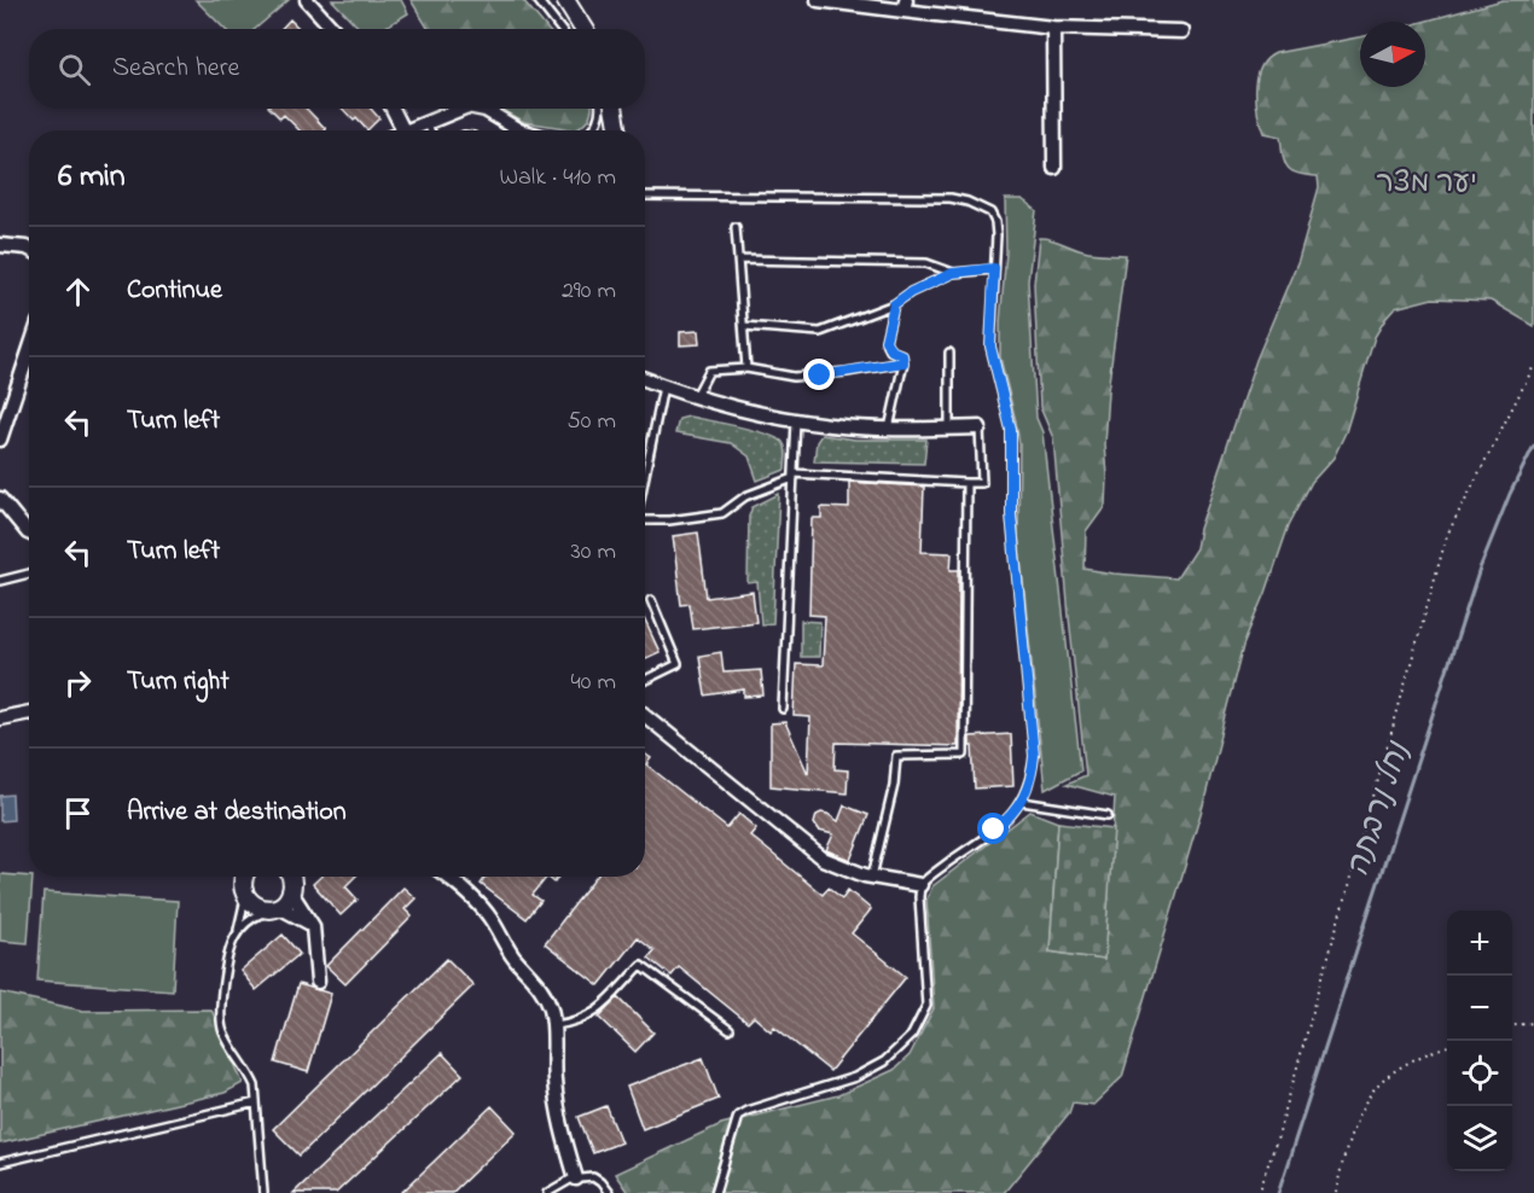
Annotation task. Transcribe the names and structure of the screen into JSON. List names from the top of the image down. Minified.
{"water":["נחל נרבתה"],"parks":["יער מצר"],"north":"right","page":{"search":"Search here","heading":["6 min","Walk · 410 m"],"list":[["Continue","290 m"],["Turn left","50 m"],["Turn left","30 m"],["Turn right","40 m"],"Arrive at destination"],"map_buttons":["+","−"]}}
